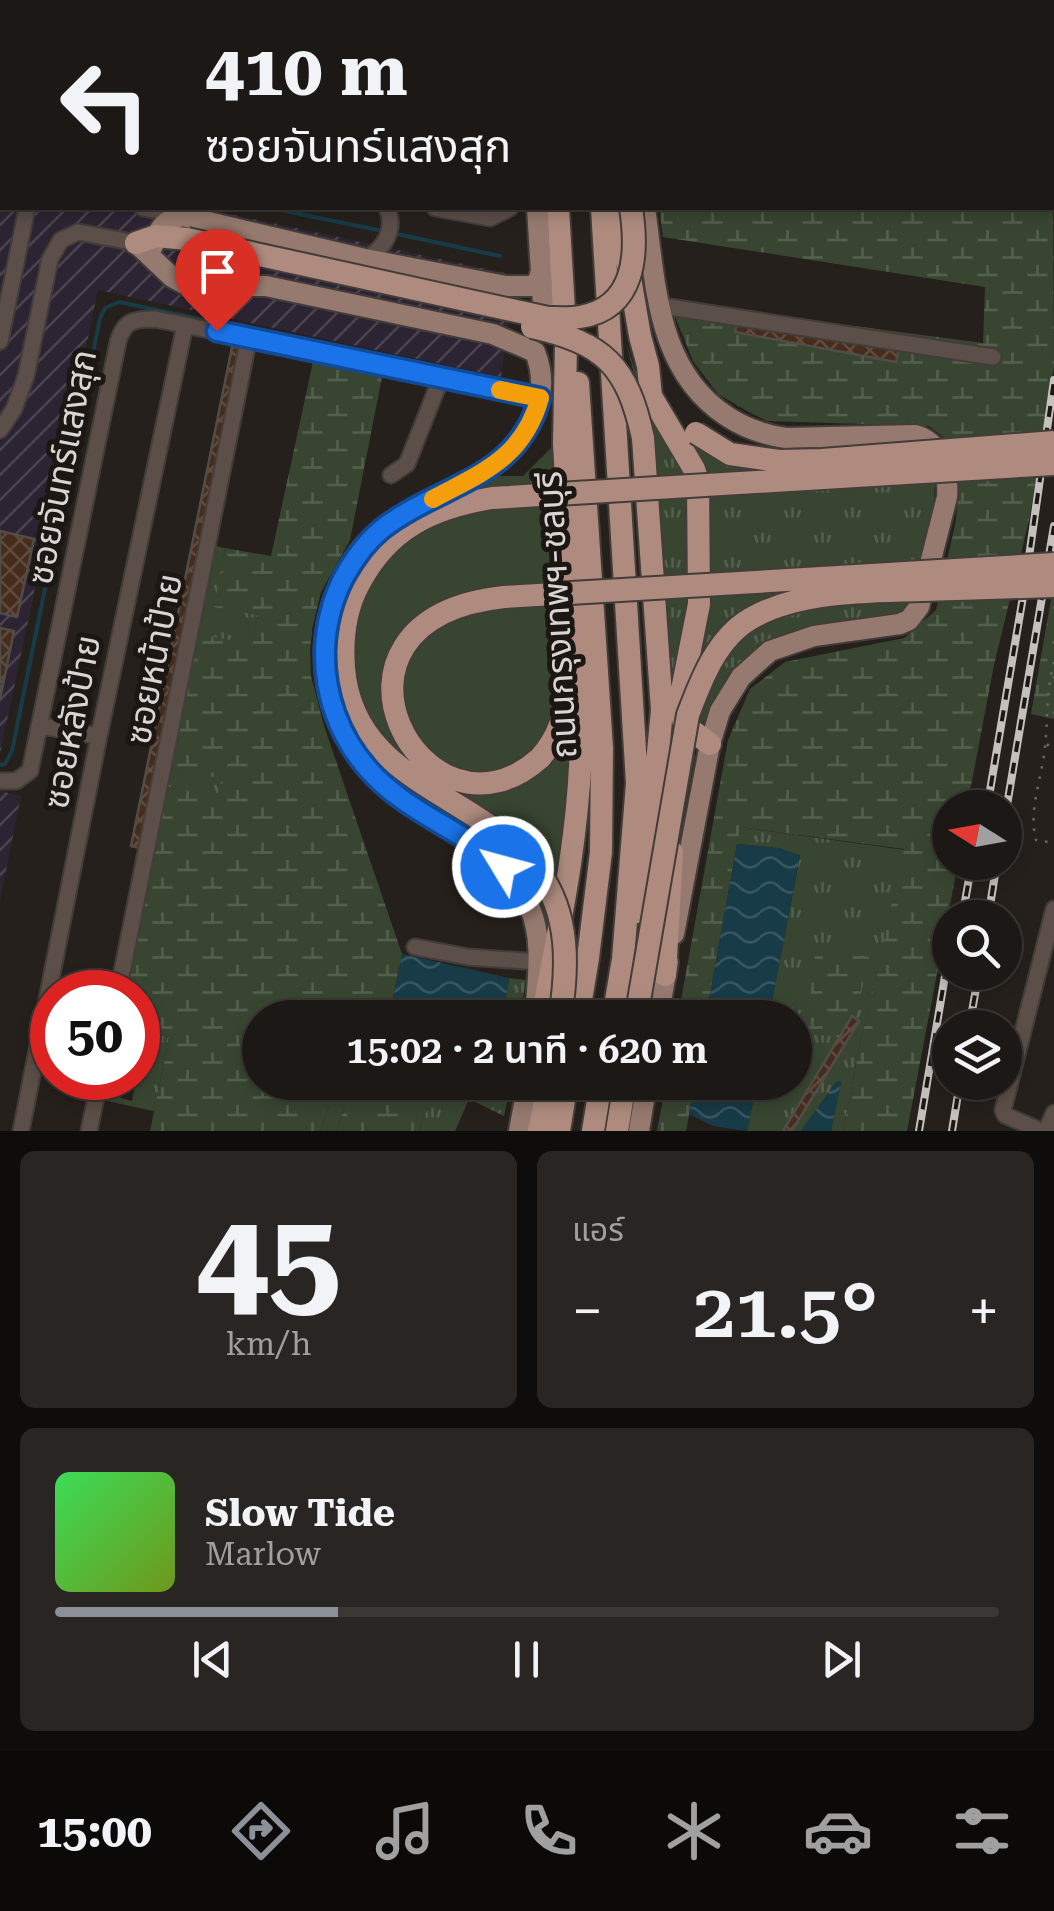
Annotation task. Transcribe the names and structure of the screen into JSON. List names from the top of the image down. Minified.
{"streets":{"highway":["ถนนกรุงเทพฯ-ชลบุรี"],"street":["ซอยจันทร์แสงสุก","ซอยหน้าป้าย","ซอยหลังป้าย"]},"crossings":[["ซอยจันทร์แสงสุก","ซอยหน้าป้าย"],["ซอยจันทร์แสงสุก","ซอยหลังป้าย"]],"north":"left","page":{"turn":["410 m","ซอยจันทร์แสงสุก"],"limit":"50","trip":"15:02 · 2 นาที · 620 m","tile":[["45","km/h"],"แอร์"],"heat":["−","21.5°","+"],"song":["Slow Tide","Marlow"],"tabs":"15:00"}}
